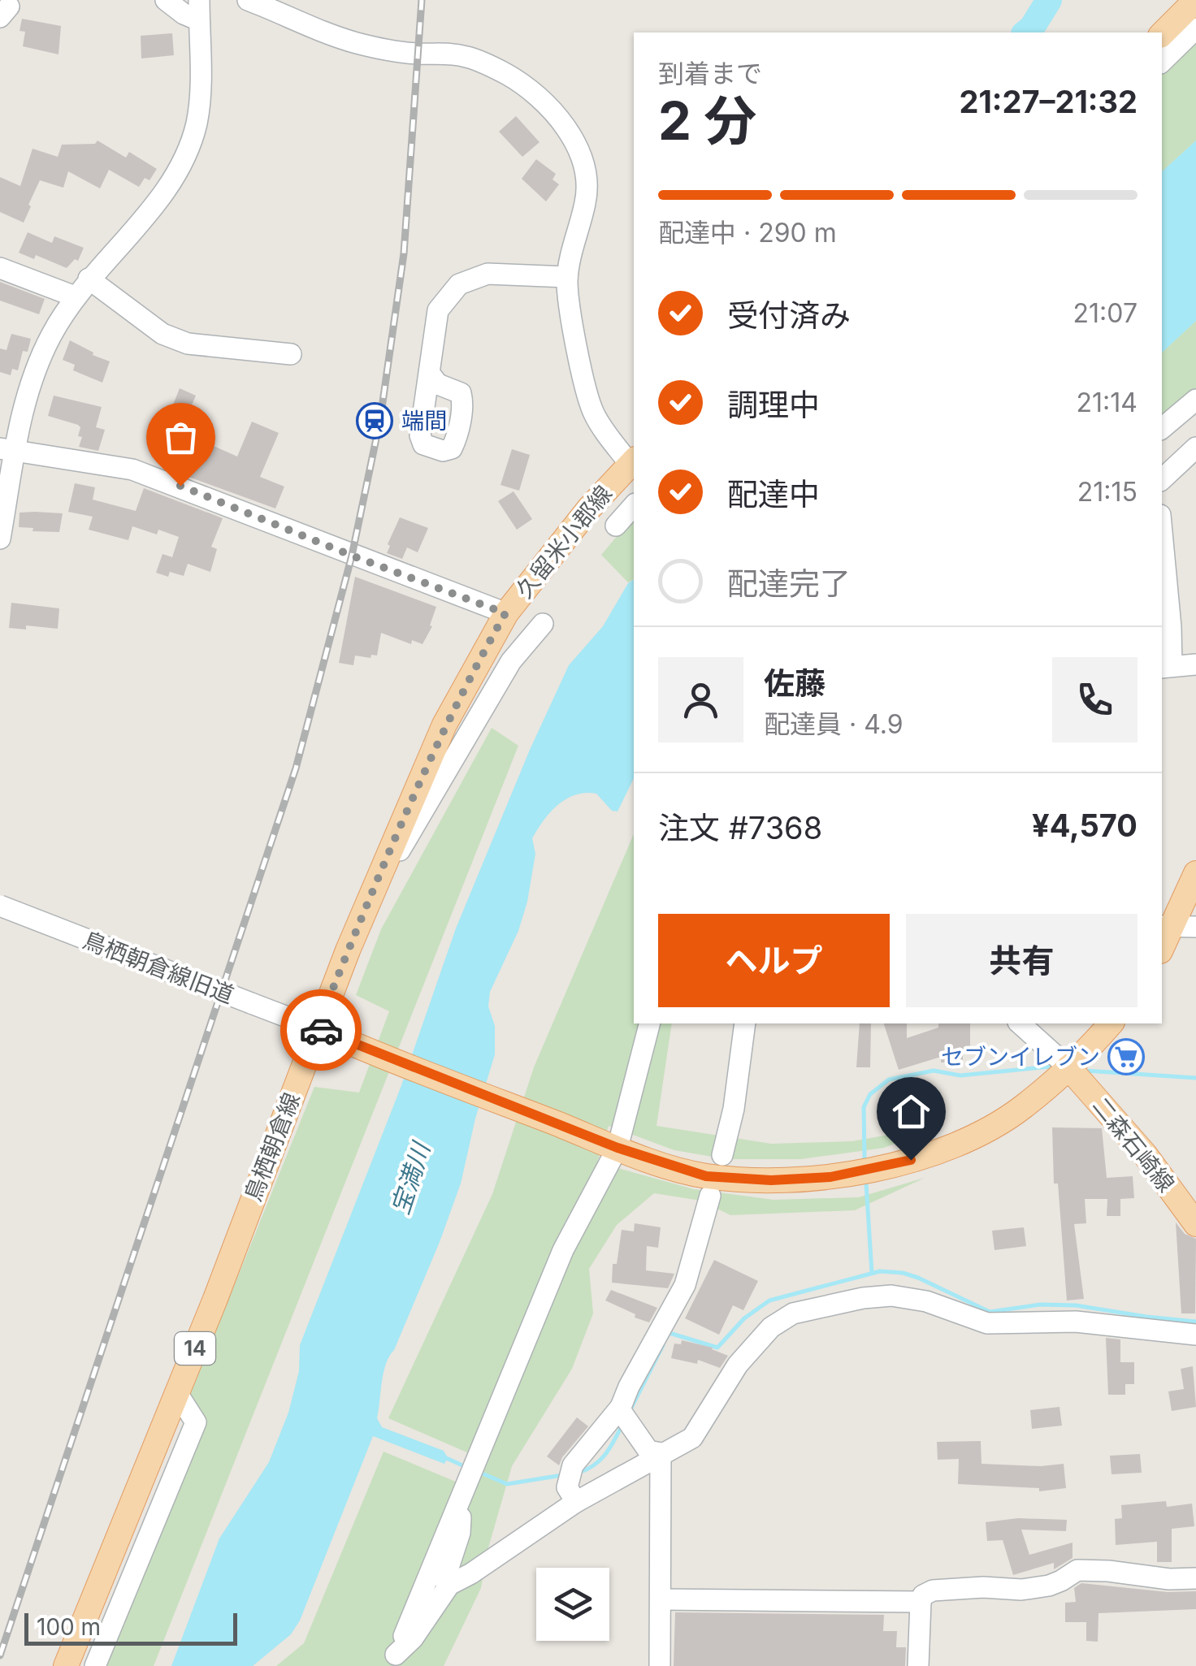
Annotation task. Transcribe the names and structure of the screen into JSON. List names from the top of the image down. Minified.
{"streets":{"main road":["久留米小郡線","二森石崎線","鳥栖朝倉線","14"],"street":["鳥栖朝倉線旧道"]},"crossings":[["久留米小郡線","鳥栖朝倉線旧道"],["久留米小郡線","鳥栖朝倉線"],["鳥栖朝倉線旧道","鳥栖朝倉線"]],"water":["宝満川"],"places":{"station":["端間"],"supermarket":["セブンイレブン"]},"scale_bar":"100 m","page":{"heading":["2 分","到着まで","21:27–21:32"],"panel":["佐藤","配達員 · 4.9","注文 #7368","¥4,570"],"bar":"配達中 · 290 m","list":[["受付済み","21:07"],["調理中","21:14"],["配達中","21:15"],"配達完了"],"buttons":["ヘルプ","共有"],"scale":"100 m"}}
